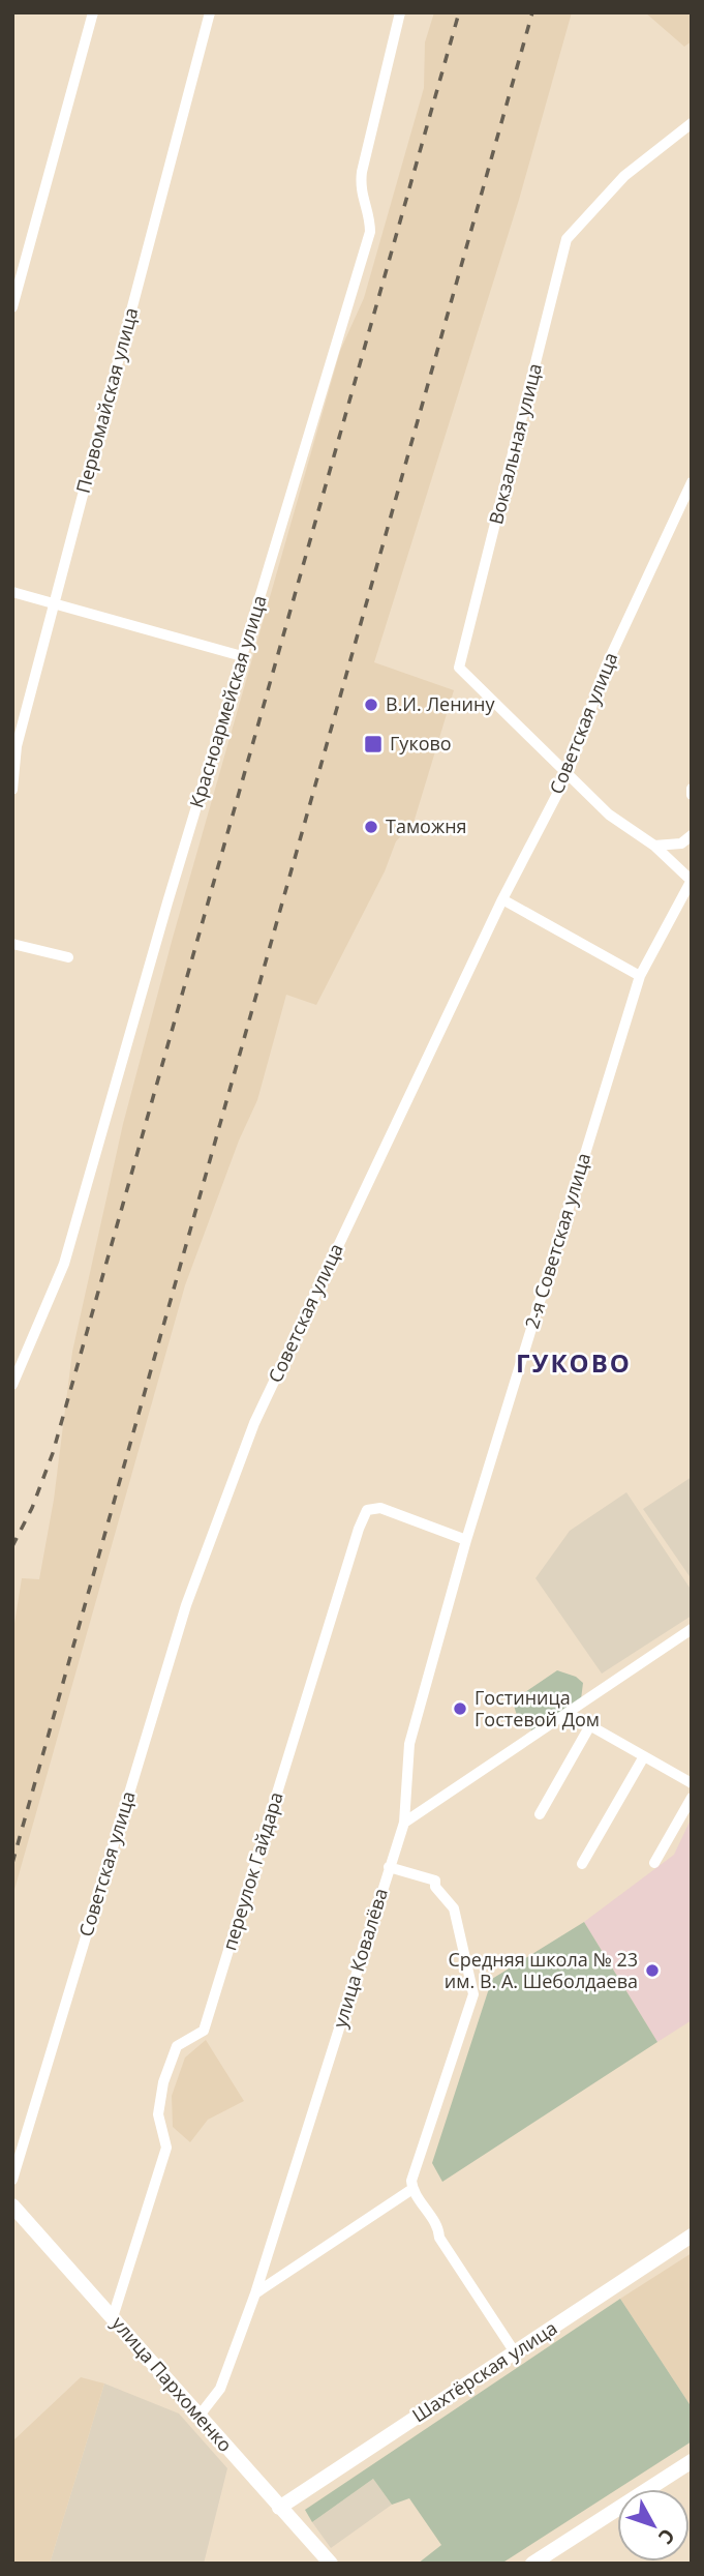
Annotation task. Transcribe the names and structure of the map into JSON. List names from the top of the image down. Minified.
{"streets":{"street":["Первомайская улица","Вокзальная улица","Красноармейская улица","Советская улица","2-я Советская улица","переулок Гайдара","улица Ковалёва","Шахтёрская улица","улица Пархоменко"]},"crossings":[["Вокзальная улица","Советская улица"],["2-я Советская улица","переулок Гайдара"],["2-я Советская улица","улица Ковалёва"],["переулок Гайдара","улица Пархоменко"],["улица Ковалёва","улица Пархоменко"],["Шахтёрская улица","улица Пархоменко"]],"districts":["ГУКОВО"],"places":{"other":["В.И. Ленину","Таможня","Гостиница Гостевой Дом","Средняя школа № 23 им. В. А. Шеболдаева"],"transit":["Гуково"]},"north":"bottom right"}
